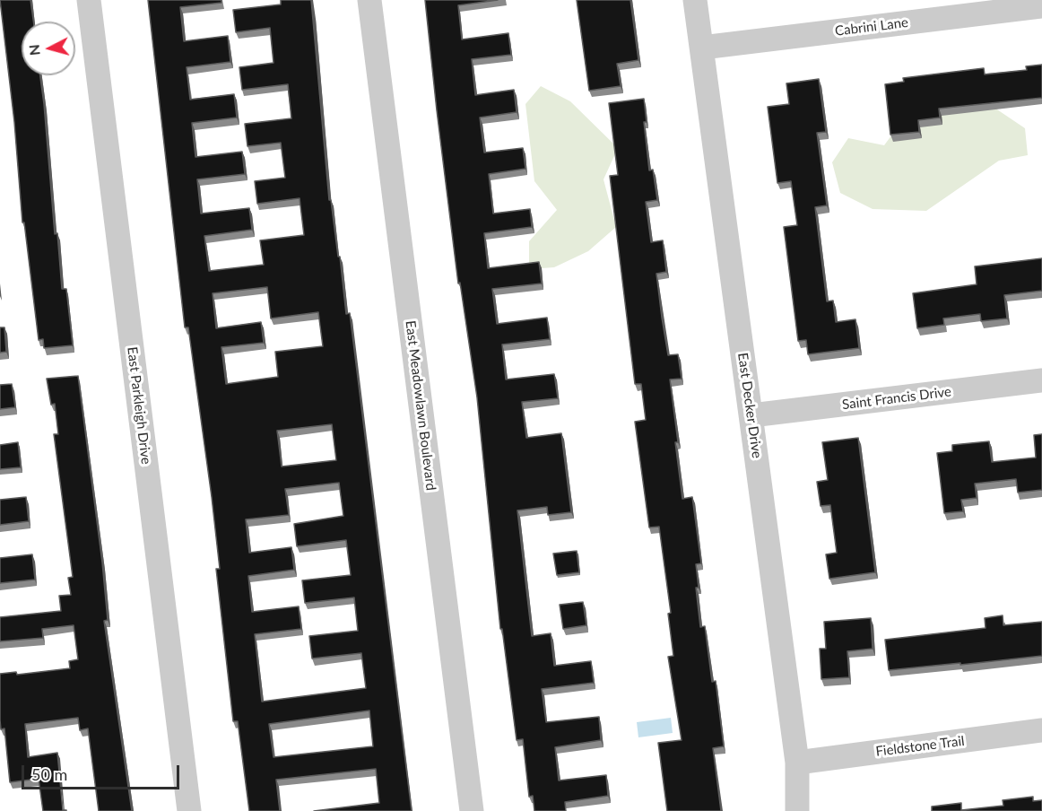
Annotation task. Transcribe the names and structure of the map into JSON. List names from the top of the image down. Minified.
{"streets":{"street":["Cabrini Lane","Saint Francis Drive","East Parkleigh Drive","East Meadowlawn Boulevard","East Decker Drive","Fieldstone Trail"]},"crossings":[["Cabrini Lane","East Decker Drive"],["Saint Francis Drive","East Decker Drive"],["East Decker Drive","Fieldstone Trail"]],"scale_bar":"50 m","north":"left"}
